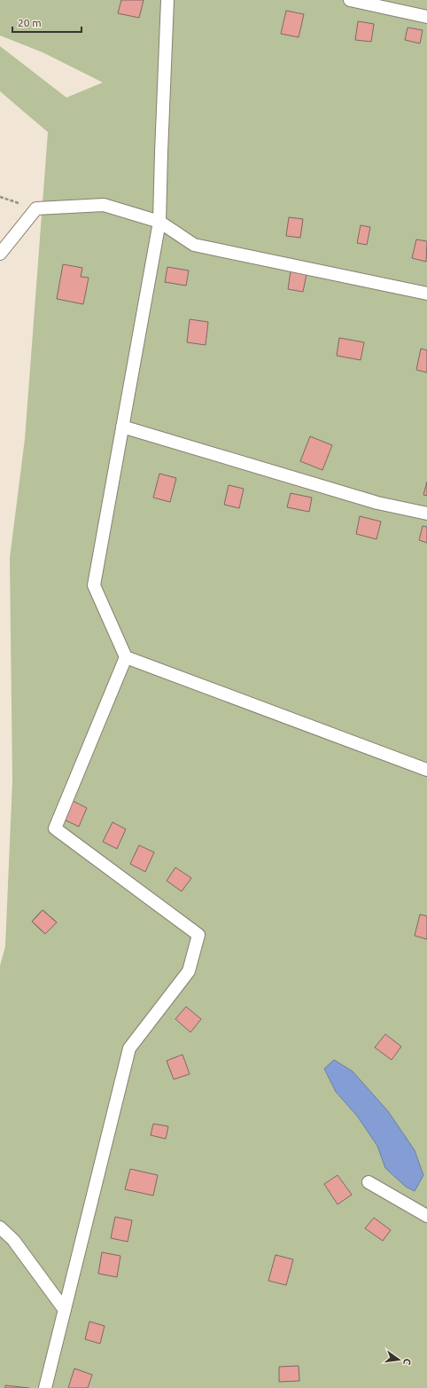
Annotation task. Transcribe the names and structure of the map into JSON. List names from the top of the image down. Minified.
{"scale_bar":"20 m","north":"right"}
